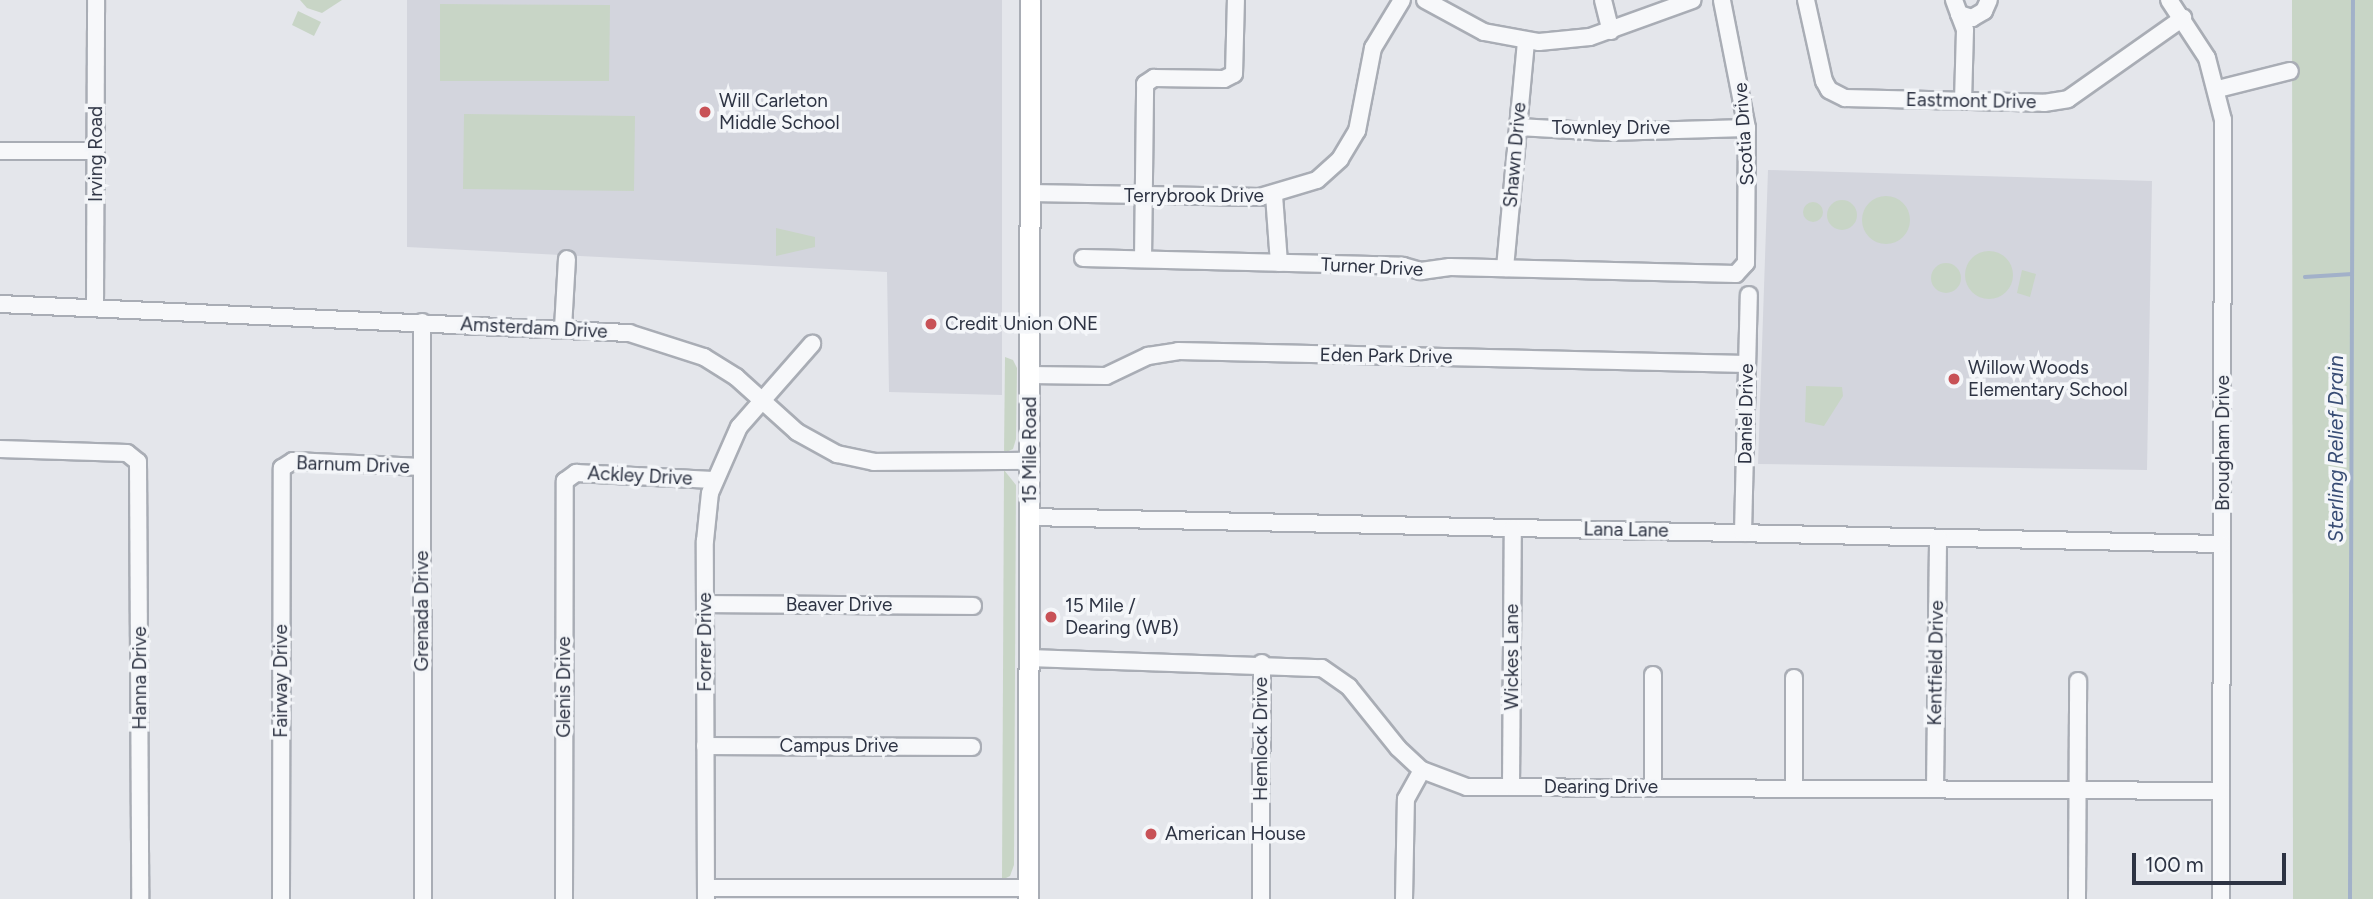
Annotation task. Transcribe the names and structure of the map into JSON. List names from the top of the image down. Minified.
{"streets":{"main road":["15 Mile Road"],"street":["Eastmont Drive","Townley Drive","Scotia Drive","Irving Road","Shawn Drive","Terrybrook Drive","Turner Drive","Amsterdam Drive","Eden Park Drive","Daniel Drive","Brougham Drive","Barnum Drive","Ackley Drive","Lana Lane","Beaver Drive","Grenada Drive","Forrer Drive","Wickes Lane","Kentfield Drive","Hanna Drive","Fairway Drive","Glenis Drive","Hemlock Drive","Campus Drive","Dearing Drive"]},"crossings":[["Eastmont Drive","Brougham Drive"],["Townley Drive","Scotia Drive"],["Townley Drive","Shawn Drive"],["Scotia Drive","Turner Drive"],["Irving Road","Amsterdam Drive"],["Shawn Drive","Turner Drive"],["Terrybrook Drive","15 Mile Road"],["Amsterdam Drive","15 Mile Road"],["Amsterdam Drive","Grenada Drive"],["Amsterdam Drive","Forrer Drive"],["Eden Park Drive","Daniel Drive"],["Eden Park Drive","15 Mile Road"],["Daniel Drive","Lana Lane"],["Brougham Drive","Lana Lane"],["Brougham Drive","Dearing Drive"],["15 Mile Road","Lana Lane"],["15 Mile Road","Dearing Drive"],["Barnum Drive","Grenada Drive"],["Barnum Drive","Fairway Drive"],["Ackley Drive","Forrer Drive"],["Ackley Drive","Glenis Drive"],["Lana Lane","Wickes Lane"],["Lana Lane","Kentfield Drive"],["Beaver Drive","Forrer Drive"],["Forrer Drive","Campus Drive"],["Wickes Lane","Dearing Drive"],["Kentfield Drive","Dearing Drive"],["Hemlock Drive","Dearing Drive"]],"water":["Sterling Relief Drain"],"places":["Will Carleton Middle School","Credit Union ONE","Willow Woods Elementary School","15 Mile / Dearing (WB)","American House"],"scale_bar":"100 m"}
